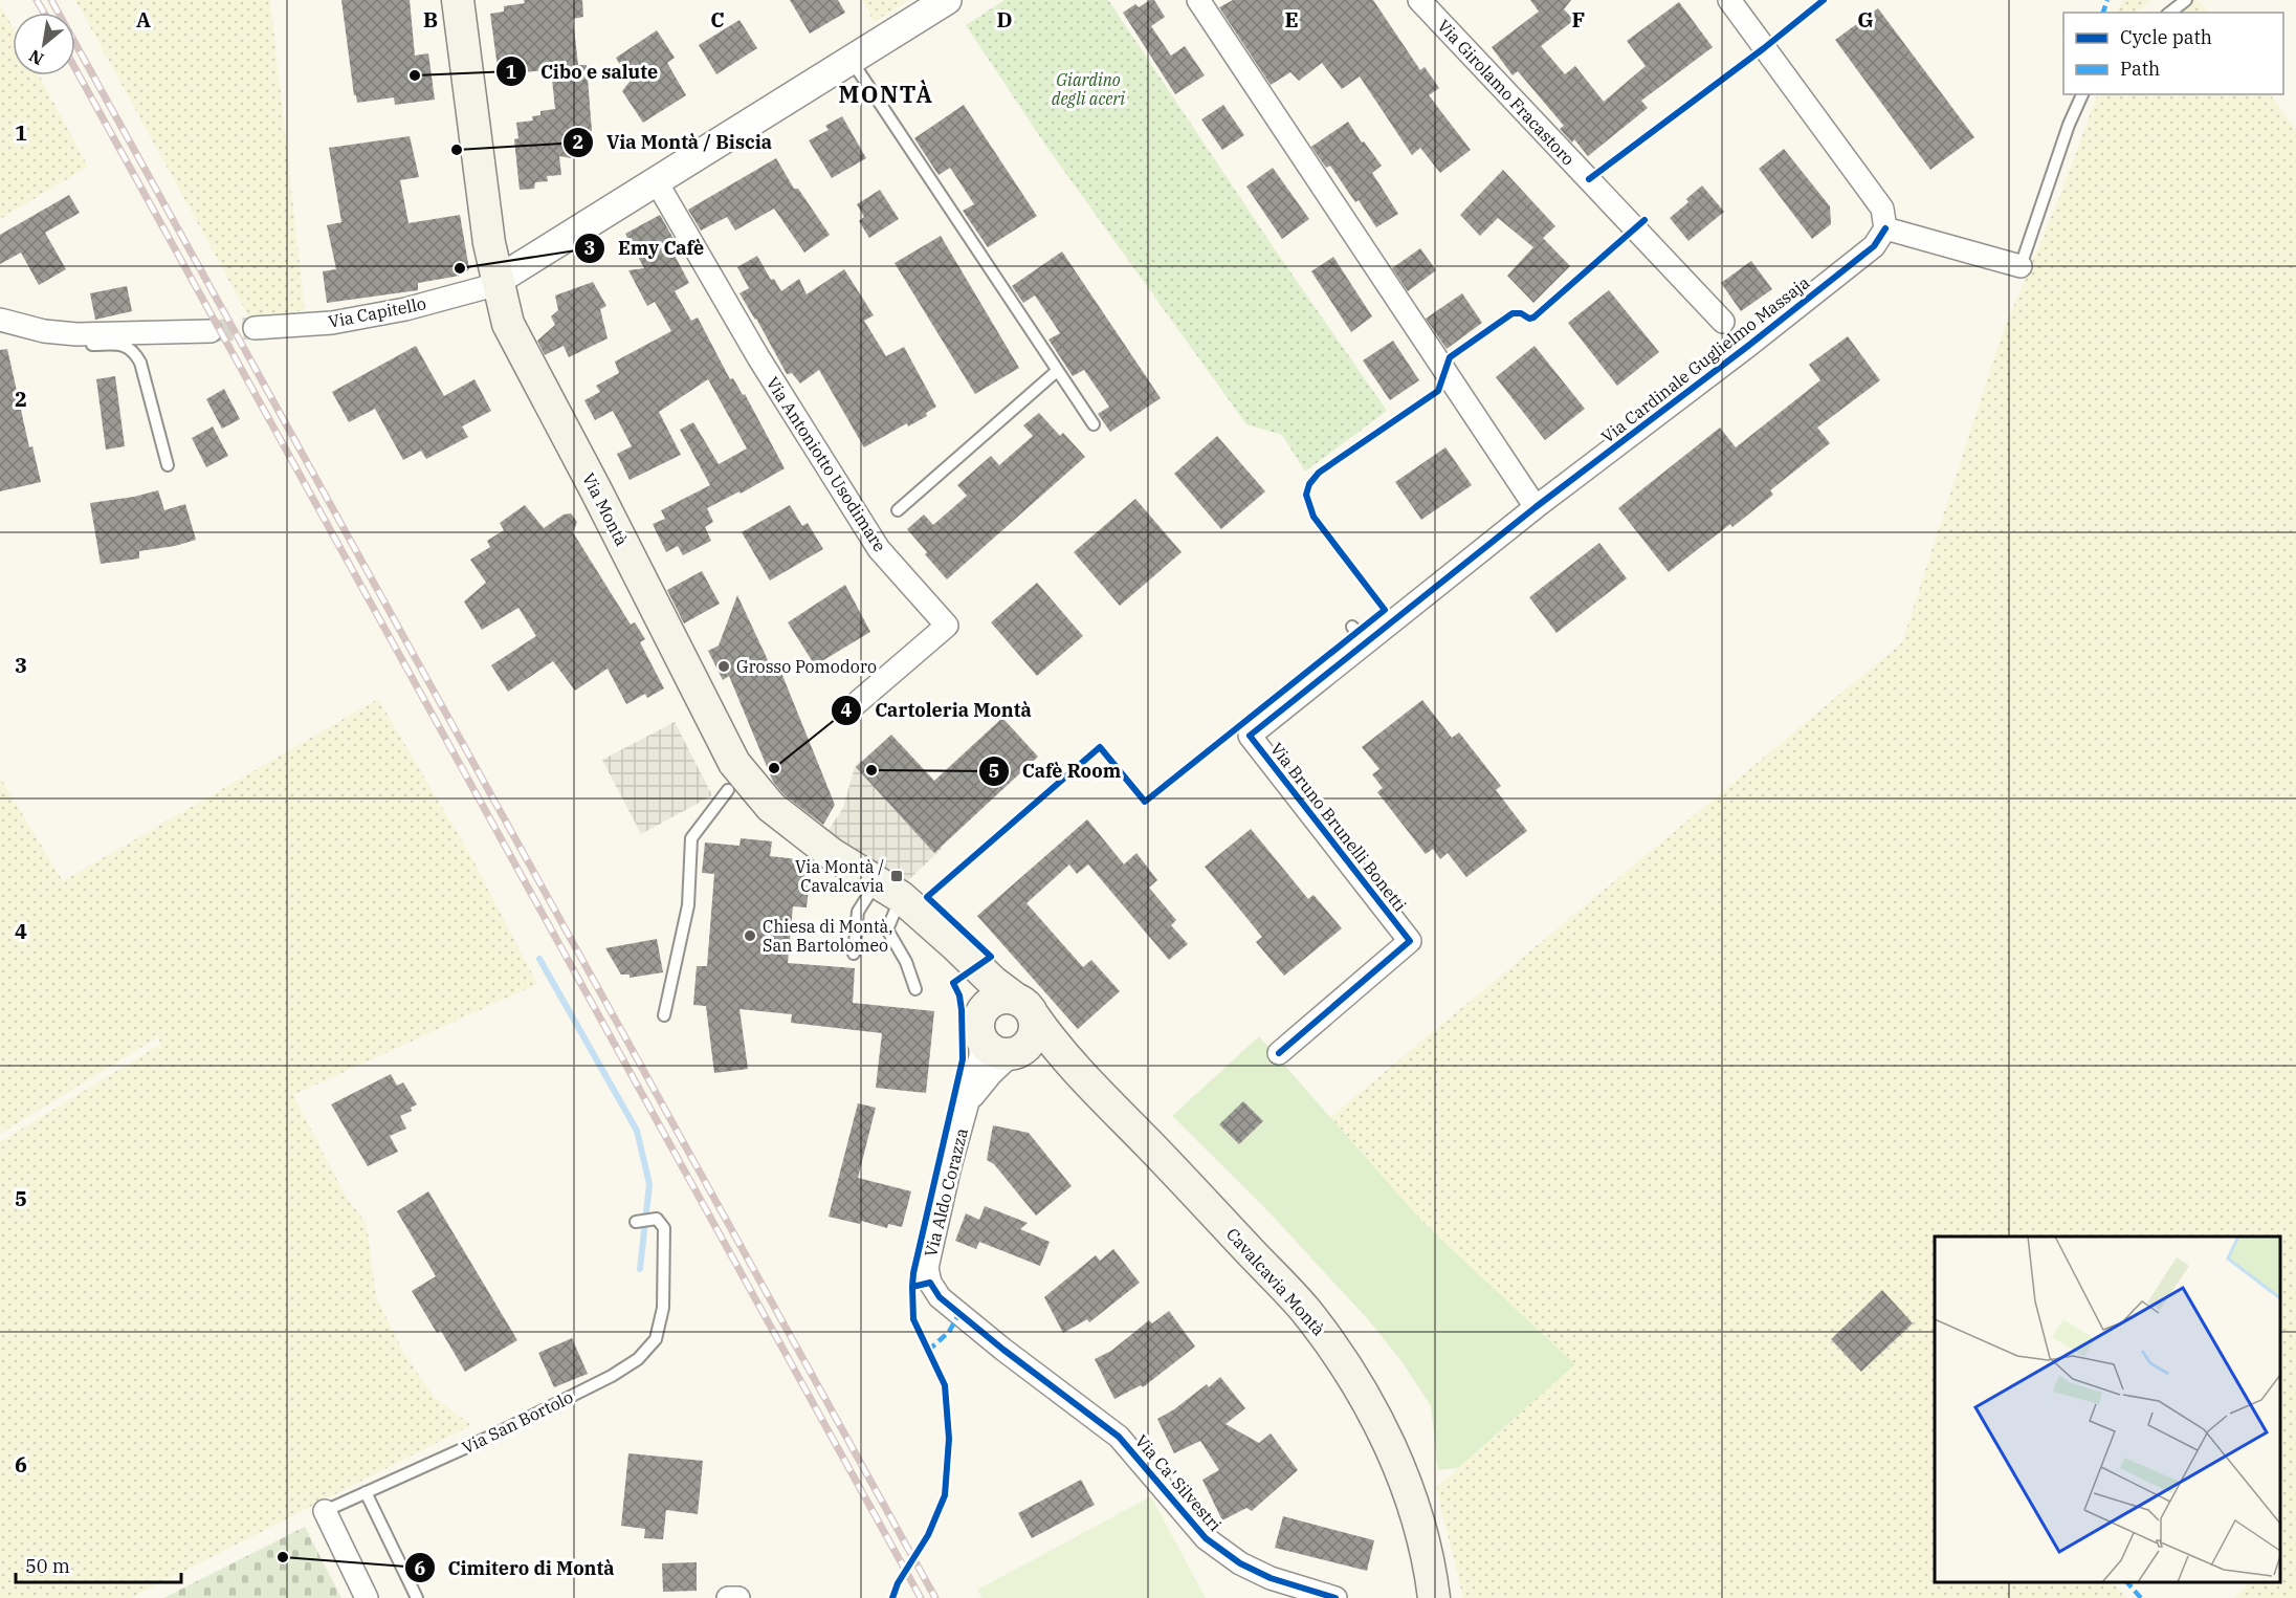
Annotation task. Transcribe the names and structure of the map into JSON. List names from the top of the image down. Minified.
{"streets":{"main road":["Via Montà","Cavalcavia Montà"],"street":["Via Girolamo Fracastoro","Via Capitello","Via Cardinale Guglielmo Massaja","Via Antoniotto Usodimare","Via Bruno Brunelli Bonetti","Via Aldo Corazza","Via San Bortolo","Via Ca' Silvestri"]},"crossings":[["Via Capitello","Via Montà"],["Via Cardinale Guglielmo Massaja","Via Bruno Brunelli Bonetti"],["Via Montà","Via Aldo Corazza"],["Via Montà","Cavalcavia Montà"],["Via Aldo Corazza","Cavalcavia Montà"],["Via Aldo Corazza","Via Ca' Silvestri"]],"districts":["MONTÀ"],"parks":["Giardino degli aceri"],"places":{"other":["Cibo e salute","Via Montà / Biscia","Emy Cafè","Grosso Pomodoro","Cartoleria Montà","Cafè Room","Chiesa di Montà, San Bartolomeo","Cimitero di Montà"],"transit":["Via Montà / Cavalcavia"]},"legend":["Cycle path","Path"],"scale_bar":"50 m","north":"bottom left","grid":{"columns":["A","B","C","D","E","F","G"],"rows":["1","2","3","4","5","6"]}}
